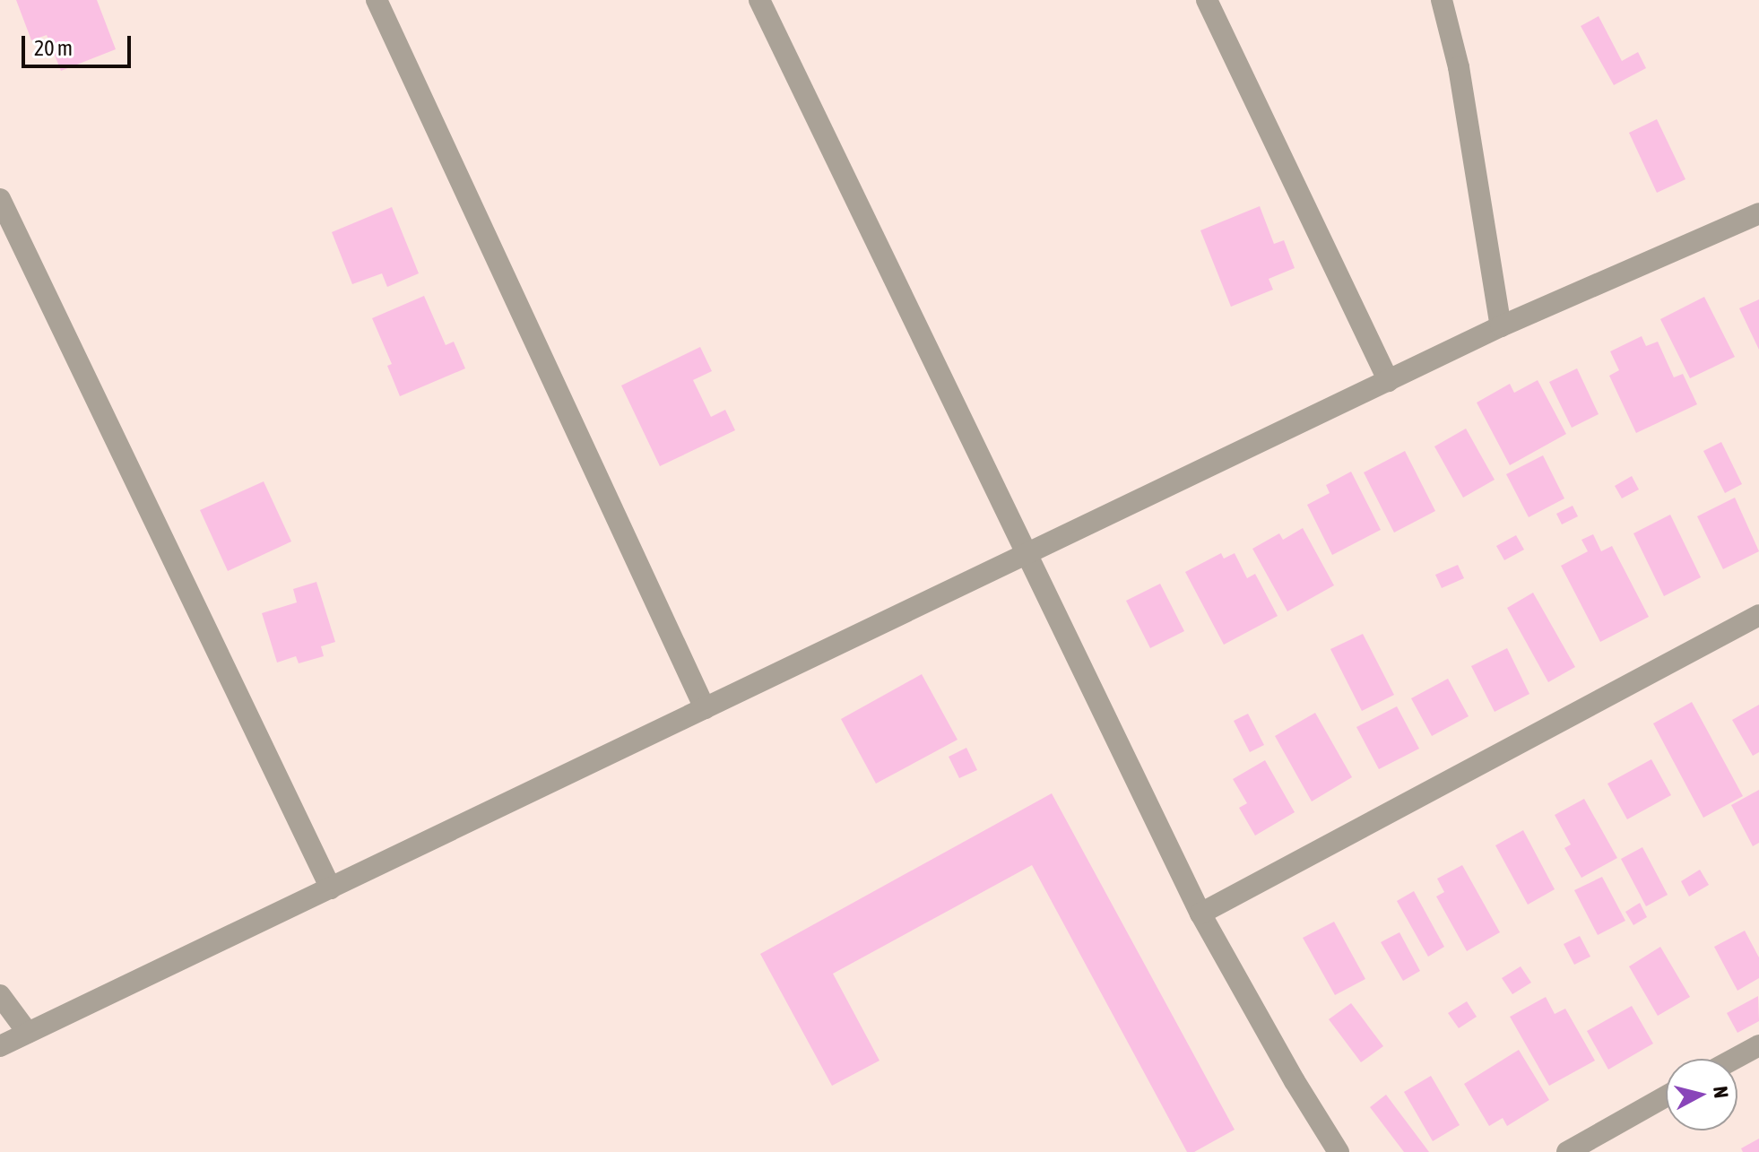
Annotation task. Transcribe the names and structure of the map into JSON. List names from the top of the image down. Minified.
{"scale_bar":"20 m","north":"right"}
